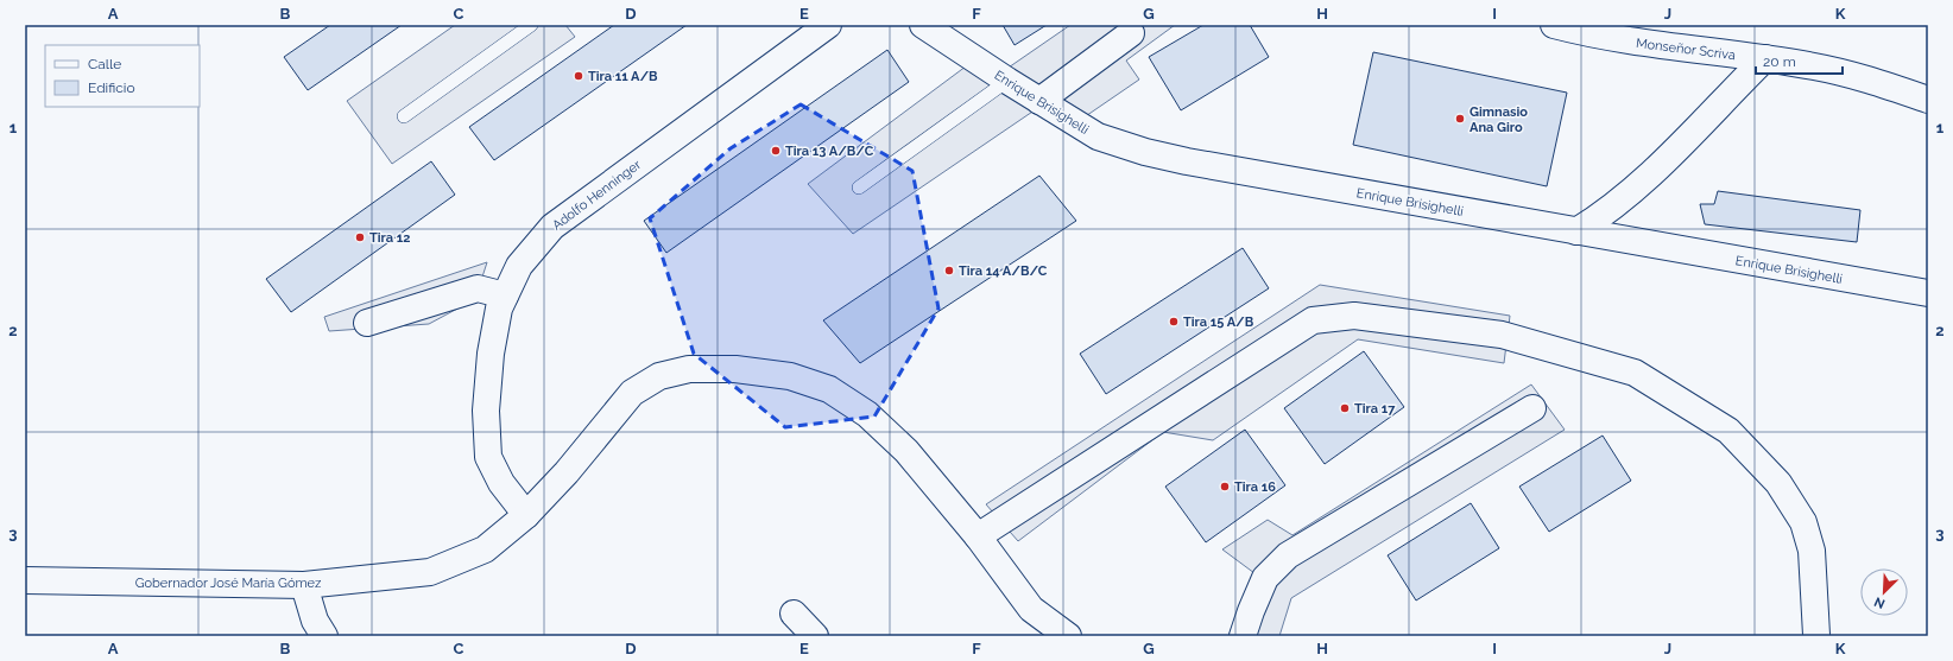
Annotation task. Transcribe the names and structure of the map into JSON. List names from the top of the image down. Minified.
{"streets":{"street":["Monseñor Scriva","Enrique Brisighelli","Adolfo Henninger","Gobernador José María Gómez"]},"crossings":[["Adolfo Henninger","Gobernador José María Gómez"]],"places":["Tira 11 A/B","Gimnasio Ana Giro","Tira 13 A/B/C","Tira 12","Tira 14 A/B/C","Tira 15 A/B","Tira 17","Tira 16"],"legend":["Calle","Edificio"],"scale_bar":"20 m","north":"bottom left","grid":{"columns":["A","B","C","D","E","F","G","H","I","J","K"],"rows":["1","2","3"]}}
